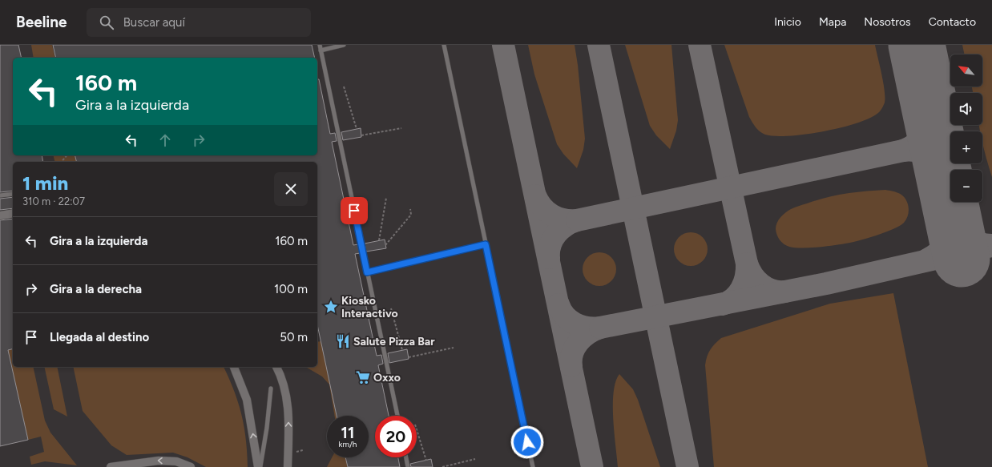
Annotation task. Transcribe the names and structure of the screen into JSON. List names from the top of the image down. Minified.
{"places":{"place":["Kiosko Interactivo"],"restaurant":["Salute Pizza Bar"],"supermarket":["Oxxo"]},"north":"top left","page":{"header":"Beeline","search":"Buscar aquí","nav":["Inicio","Mapa","Nosotros","Contacto"],"map_buttons":["+","−"],"turn":["160 m","Gira a la izquierda"],"heading":["1 min","310 m · 22:07"],"list":[{"name":"Gira a la izquierda","value":"160 m"},{"name":"Gira a la derecha","value":"100 m"},{"name":"Llegada al destino","value":"50 m"}],"speed":"11 km/h","limit":"20"}}
